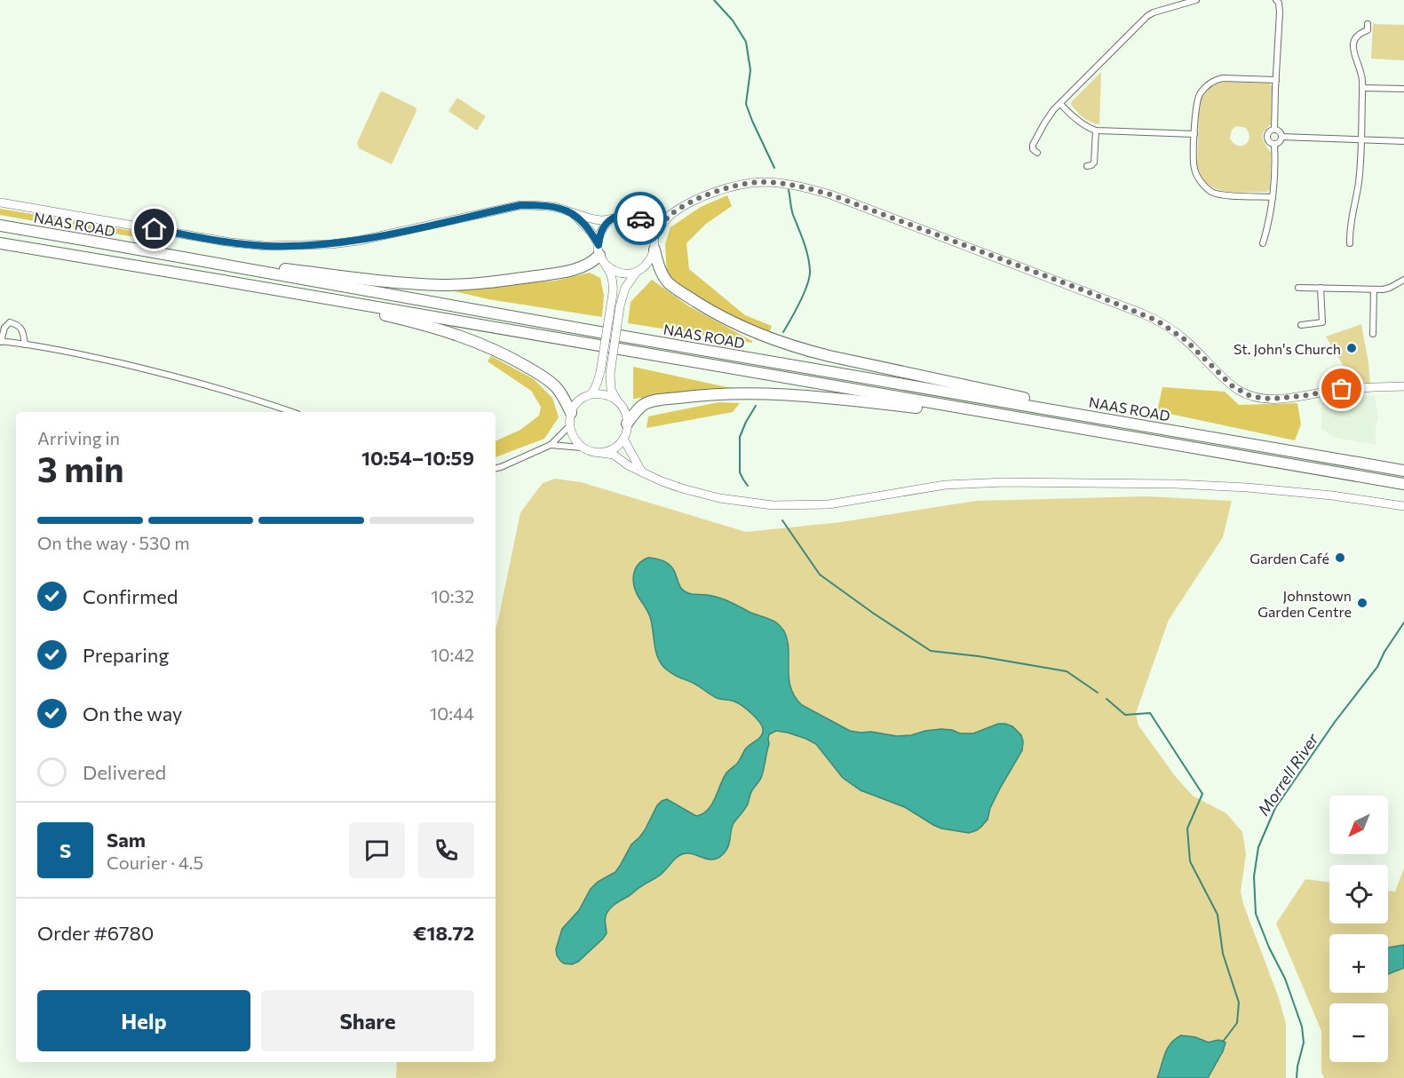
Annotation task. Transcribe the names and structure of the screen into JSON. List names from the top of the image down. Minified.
{"streets":{"highway":["NAAS ROAD"]},"water":["Morrell River"],"places":["St. John's Church","Garden Café","Johnstown Garden Centre"],"north":"bottom left","page":{"heading":["3 min","Arriving in","10:54–10:59"],"panel":["Sam","Courier · 4.5","Order #6780","€18.72"],"bar":"On the way · 530 m","list":[["Confirmed","10:32"],["Preparing","10:42"],["On the way","10:44"],"Delivered"],"map_buttons":["+","−"],"round":"S","buttons":["Help","Share"]}}
